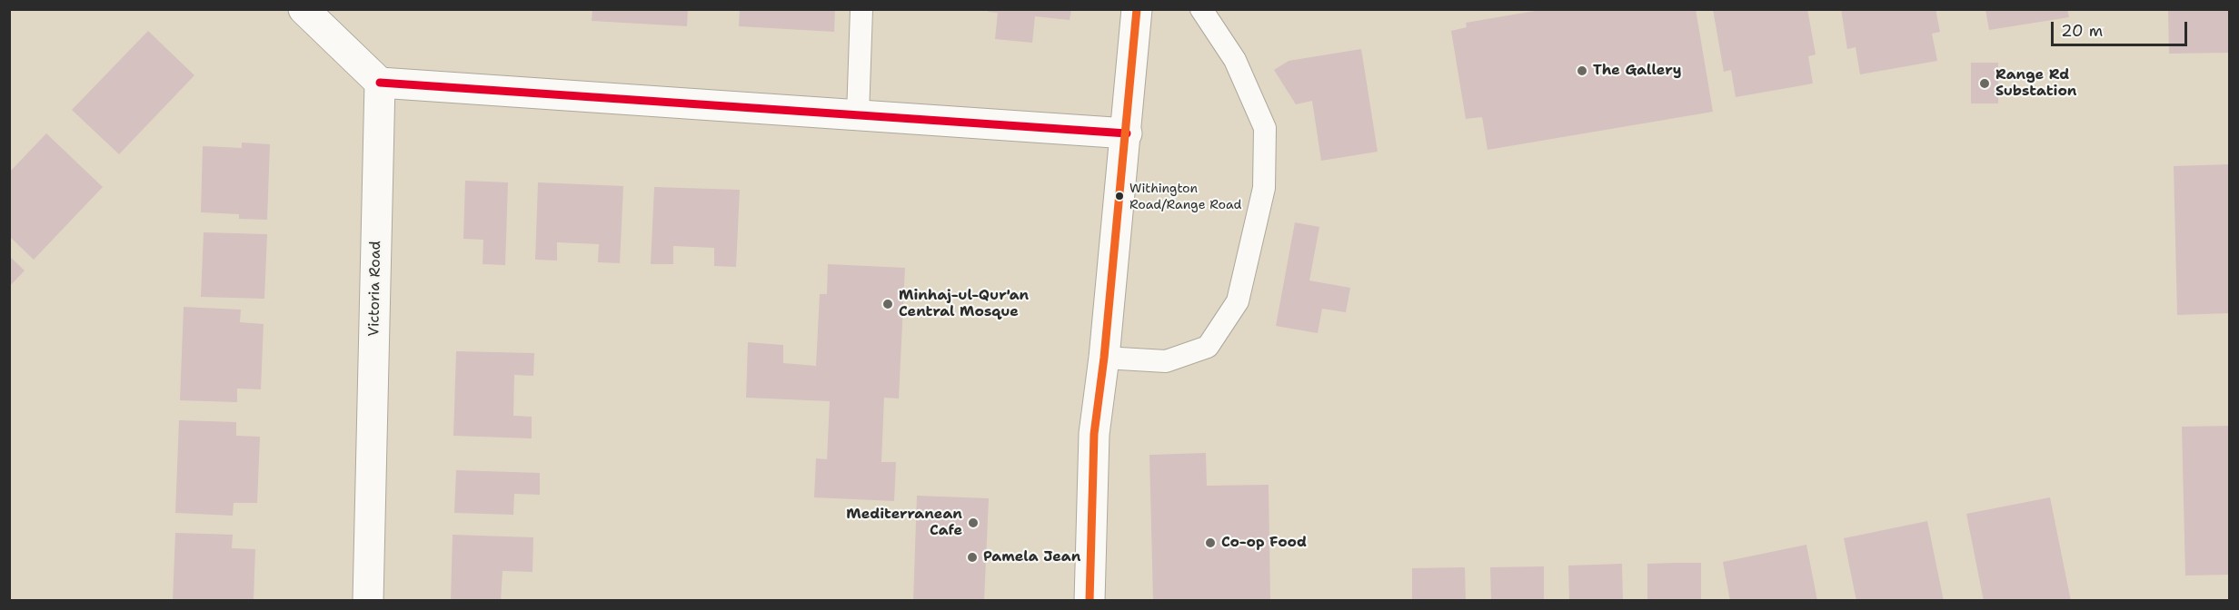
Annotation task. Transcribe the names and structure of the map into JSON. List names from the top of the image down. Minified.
{"streets":{"street":["Victoria Road"]},"places":["The Gallery","Range Rd Substation","Withington Road/Range Road","Minhaj-ul-Qur'an Central Mosque","Mediterranean Cafe","Co-op Food","Pamela Jean"],"scale_bar":"20 m"}
